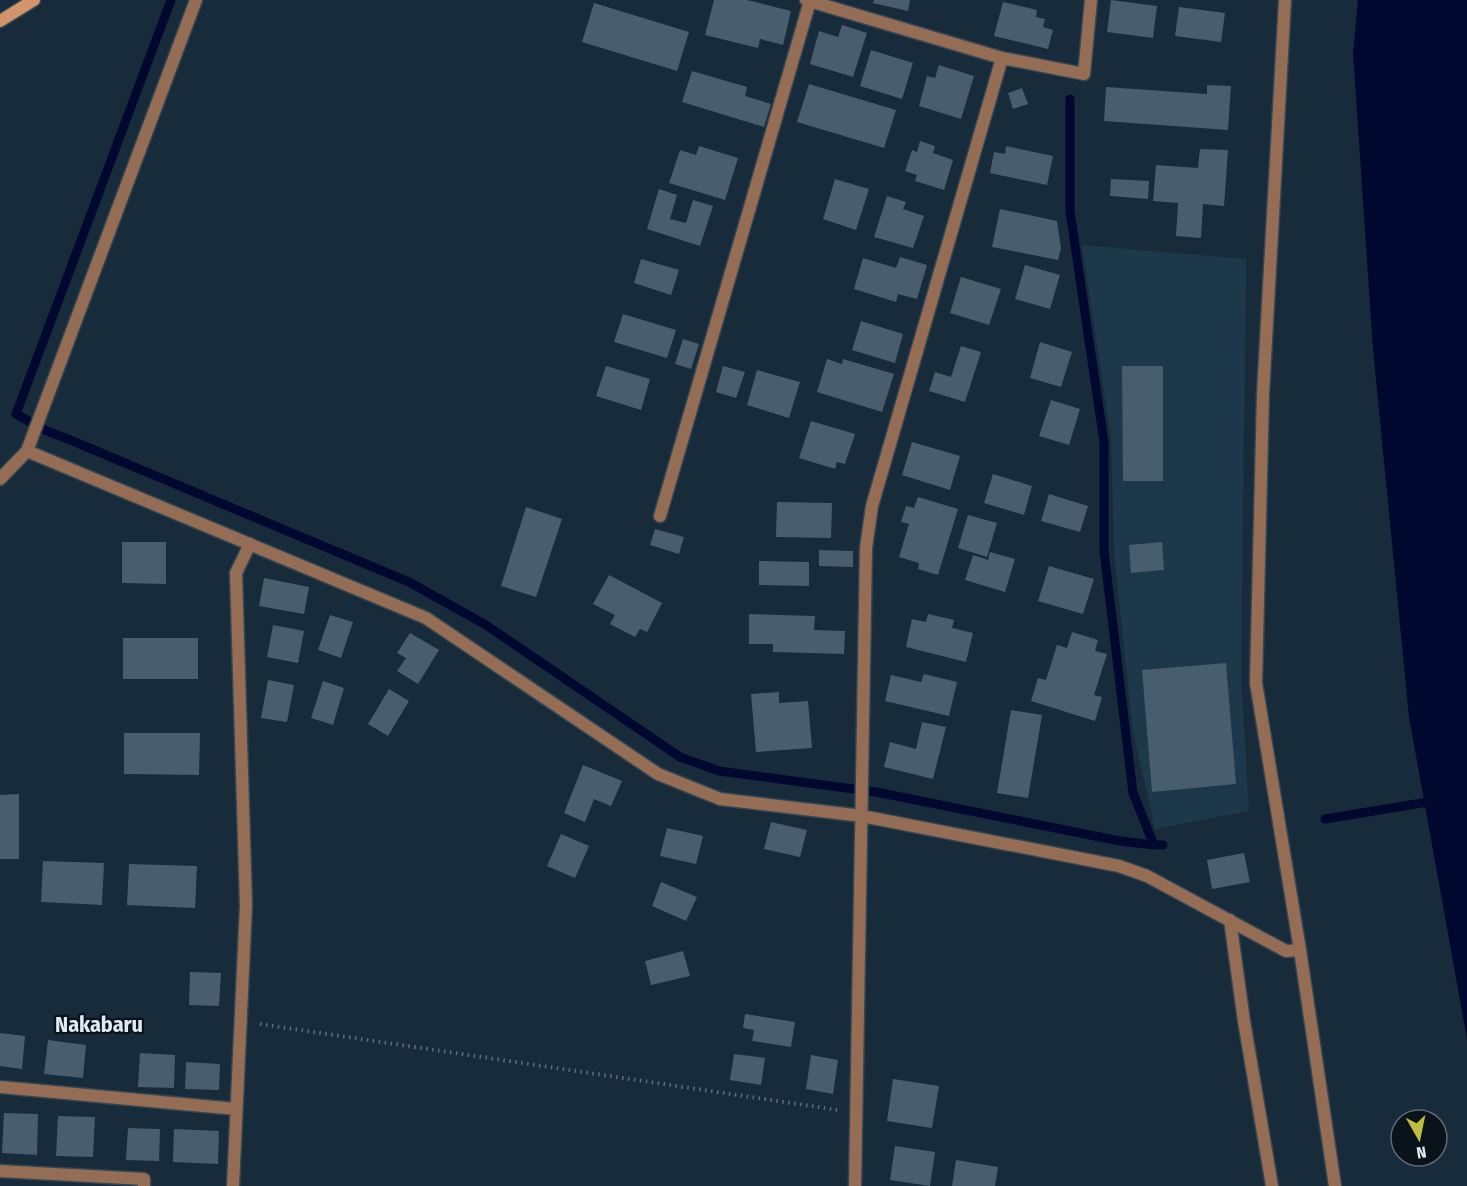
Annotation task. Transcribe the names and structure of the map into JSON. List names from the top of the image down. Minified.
{"districts":["Nakabaru"],"north":"bottom"}
